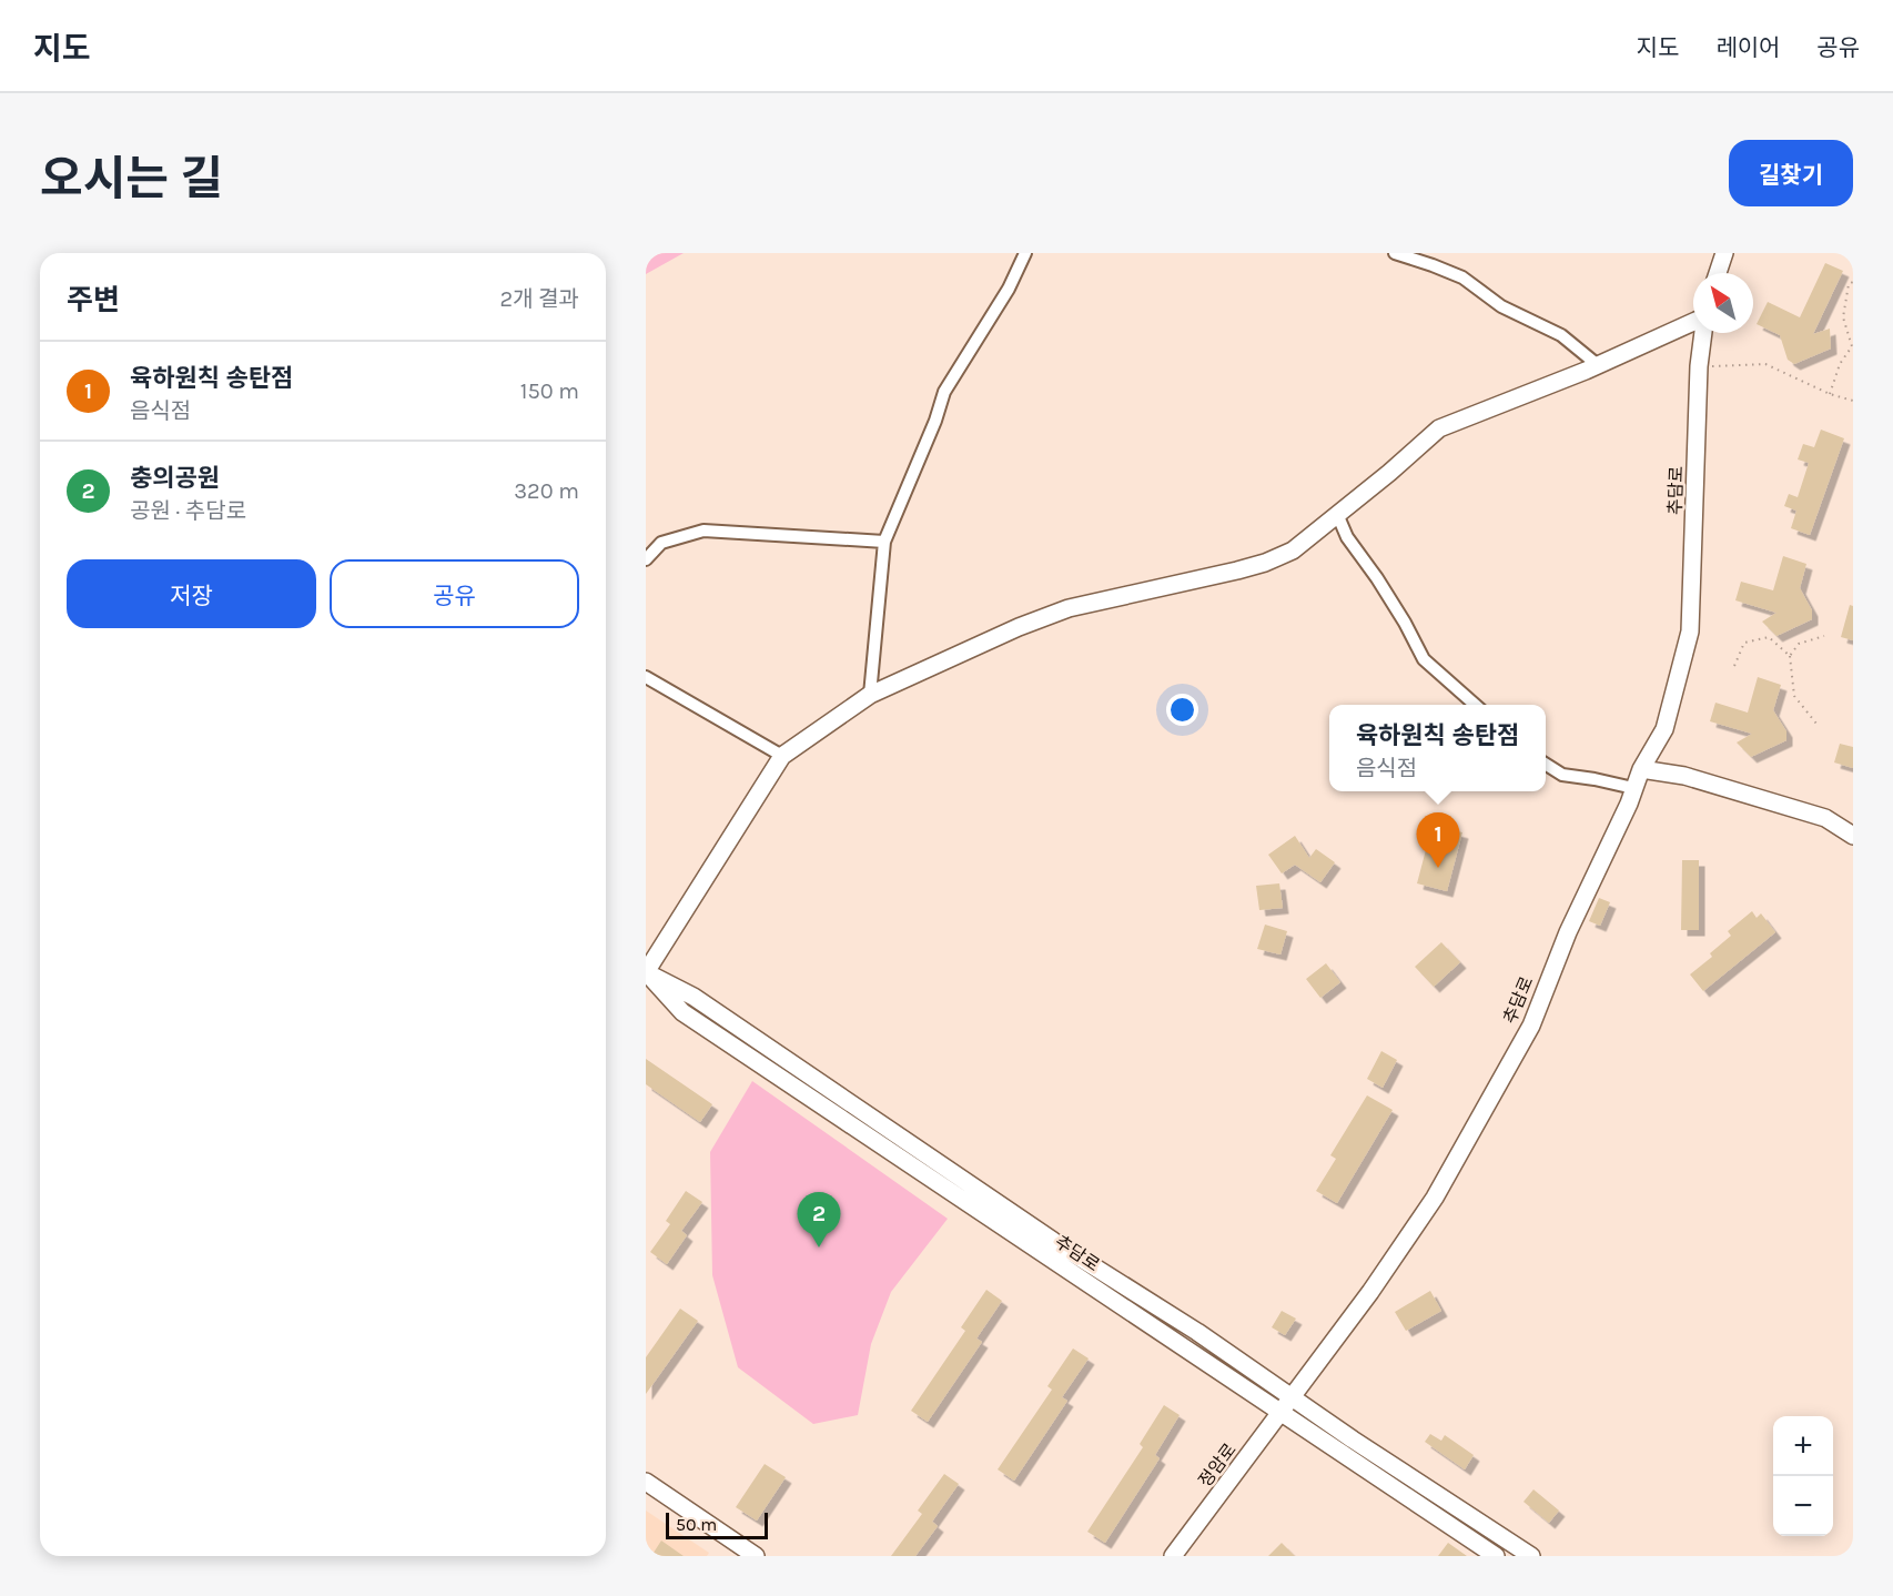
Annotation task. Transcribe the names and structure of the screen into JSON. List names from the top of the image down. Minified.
{"streets":{"street":["추담로","정암로"]},"crossings":[["추담로","정암로"]],"scale_bar":"50 m","north":"top left","page":{"header":"지도","nav":["지도","레이어","공유"],"title":"오시는 길","buttons":["길찾기",["저장","공유"]],"heading":["주변","2개 결과"],"list":[{"mark":"1","name":"육하원칙 송탄점","note":"음식점","value":"150 m"},{"mark":"2","name":"충의공원","note":"공원 · 추담로","value":"320 m"}],"popup":["육하원칙 송탄점","음식점"],"pins":["1","2"],"map_buttons":["+","−"],"scale":"50 m"}}
